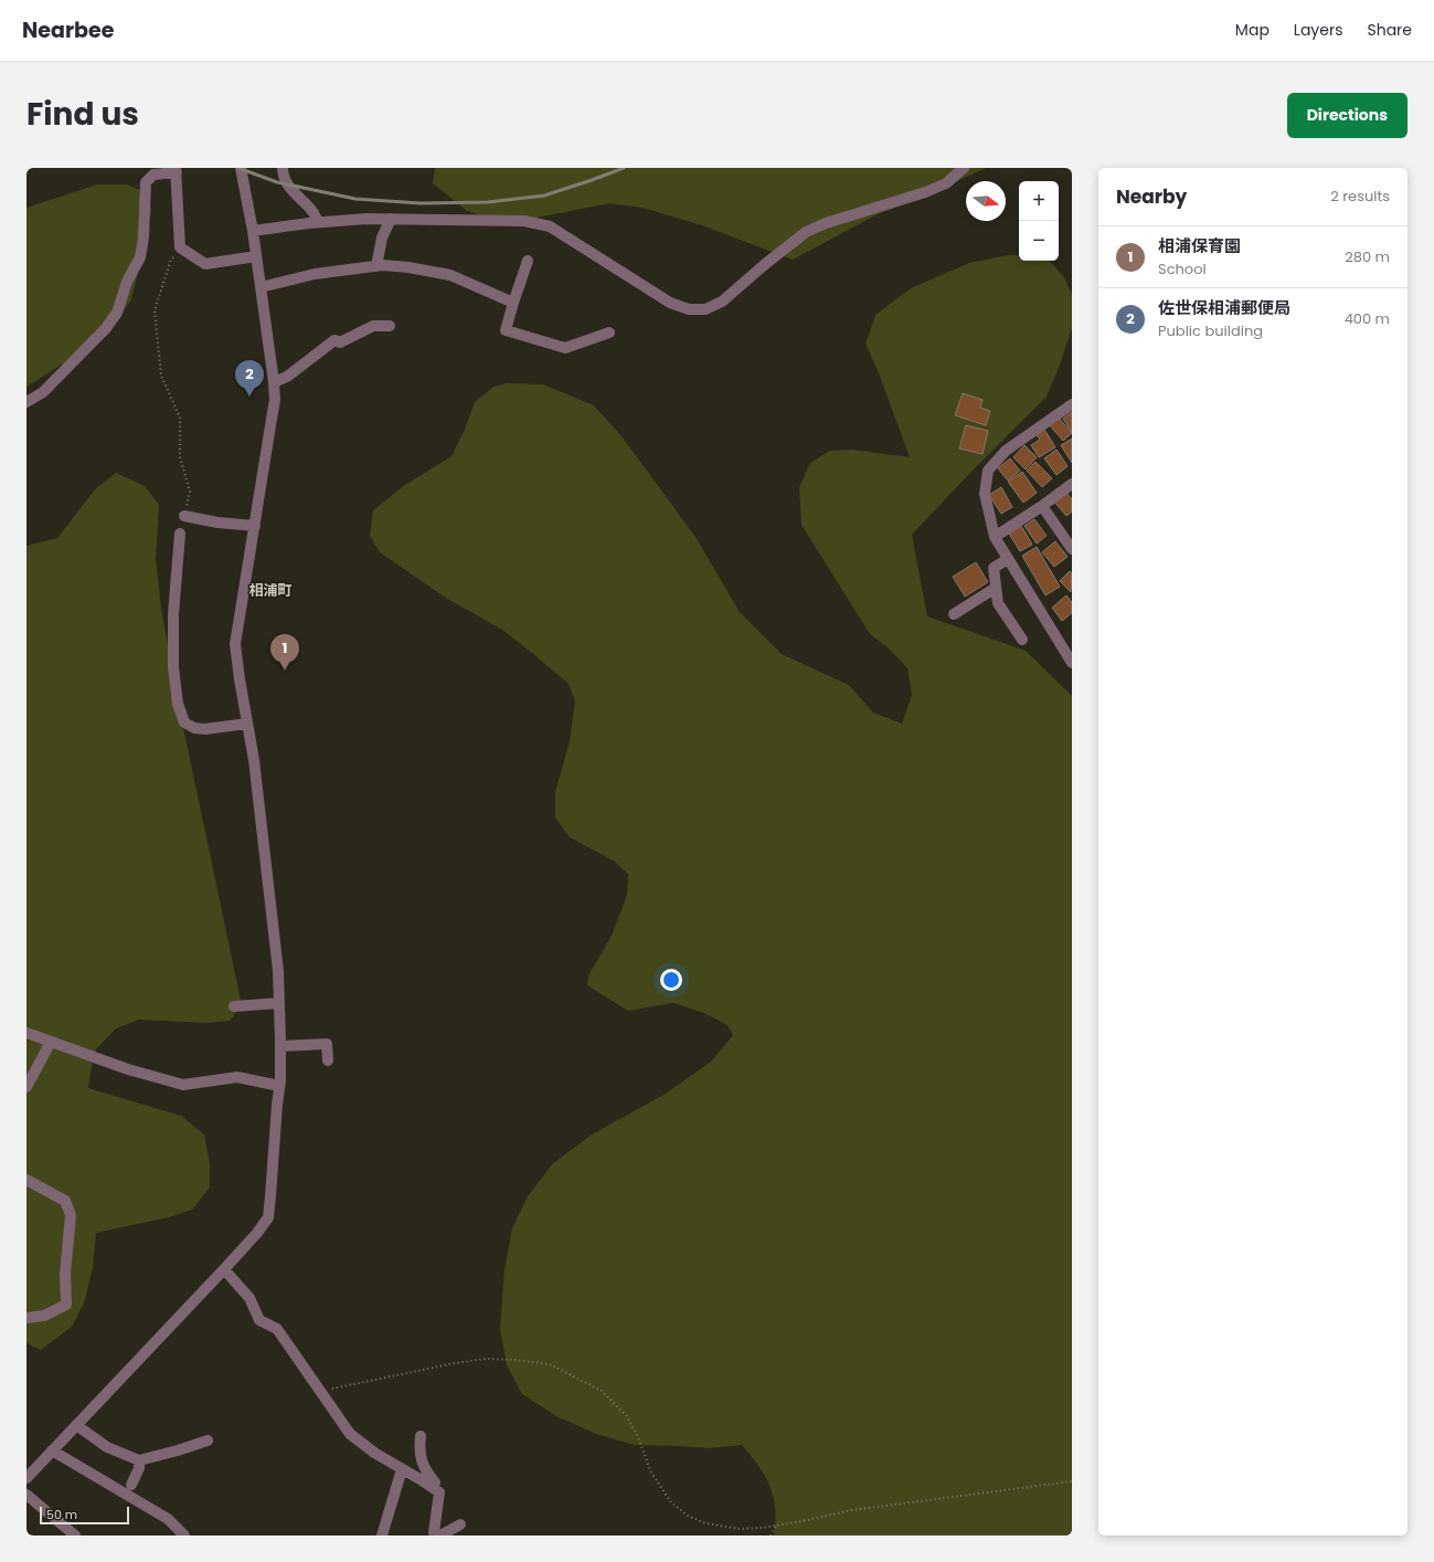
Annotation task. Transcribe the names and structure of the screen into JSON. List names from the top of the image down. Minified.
{"districts":["相浦町"],"scale_bar":"50 m","north":"right","page":{"header":"Nearbee","nav":["Map","Layers","Share"],"title":"Find us","buttons":"Directions","heading":["Nearby","2 results"],"map_buttons":["+","−"],"list":[{"mark":"1","name":"相浦保育園","note":"School","value":"280 m"},{"mark":"2","name":"佐世保相浦郵便局","note":"Public building","value":"400 m"}],"pins":["2","1"],"scale":"50 m"}}
